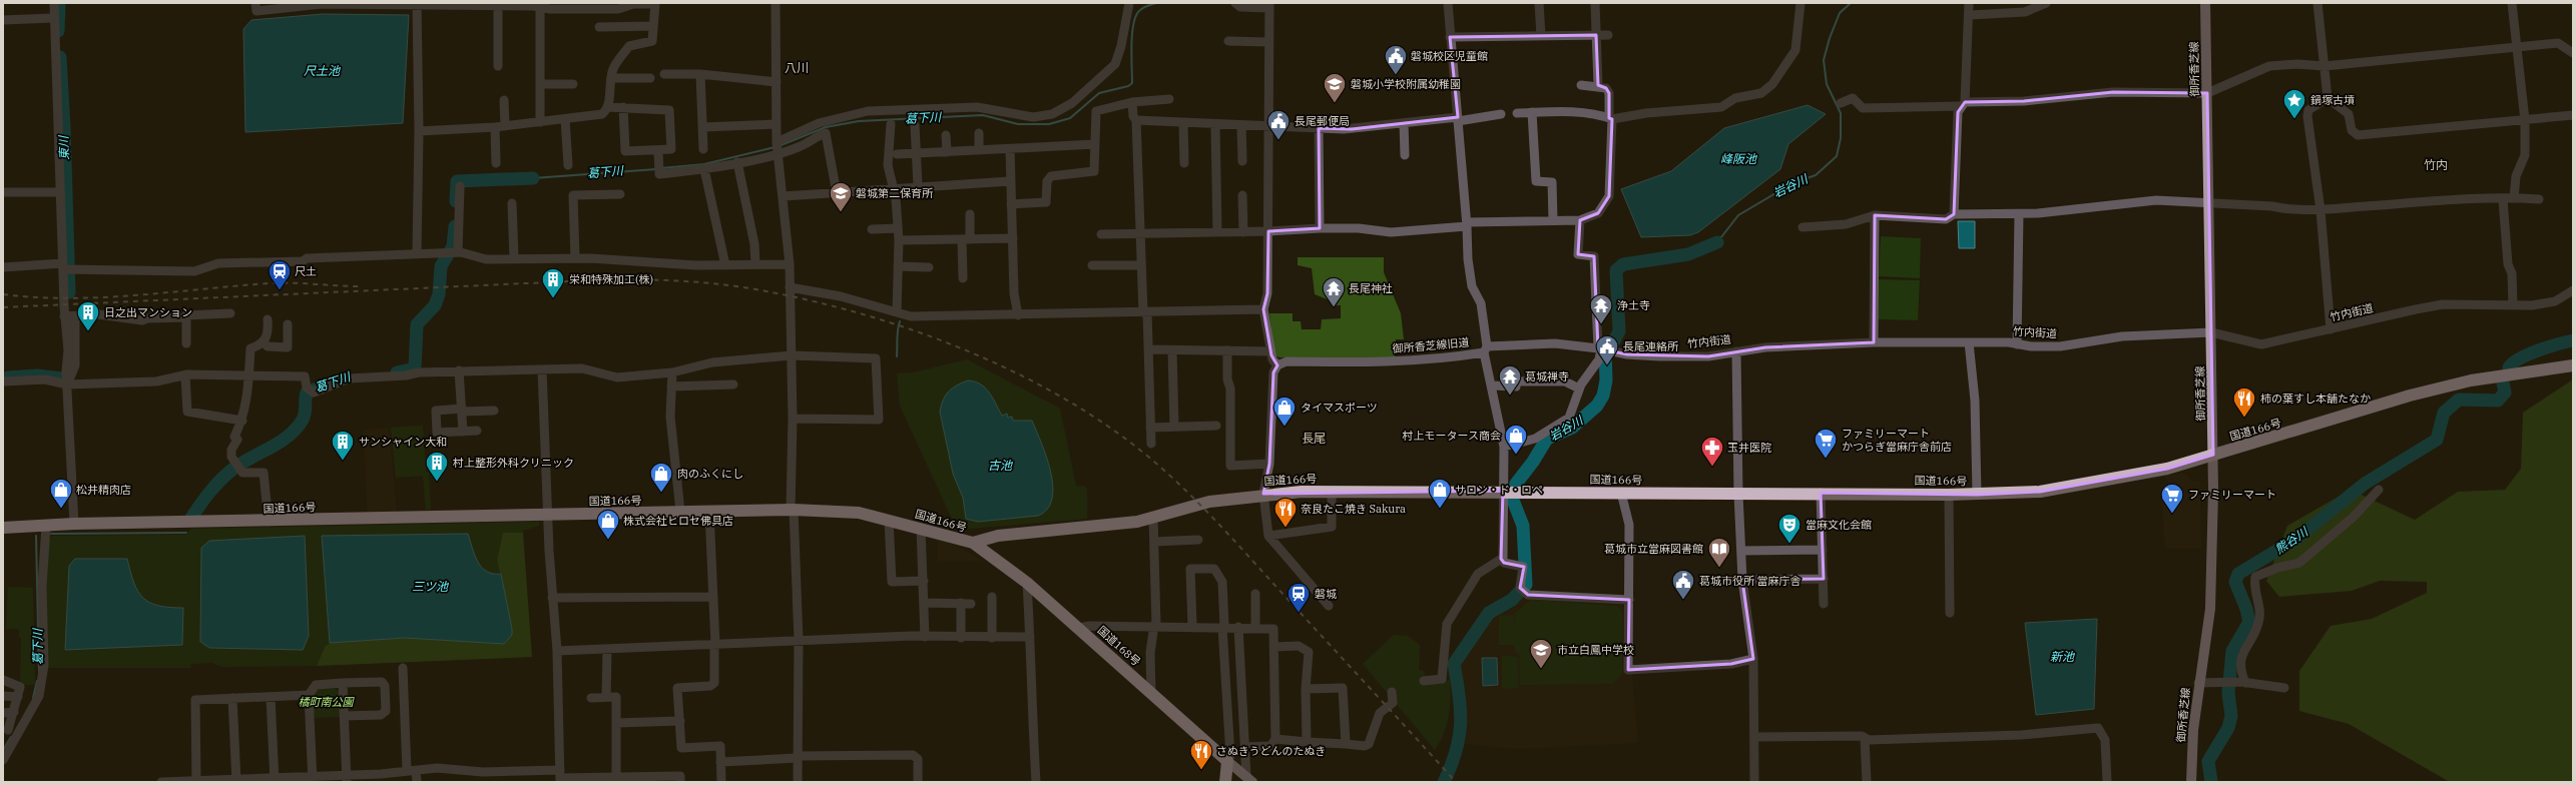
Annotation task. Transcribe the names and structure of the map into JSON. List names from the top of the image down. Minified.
{"streets":{"highway":["国道166号","国道168号"],"main road":["御所香芝線"],"street":["竹内街道","御所香芝線旧道"]},"crossings":[["御所香芝線","竹内街道"],["御所香芝線","国道166号"],["竹内街道","御所香芝線旧道"],["国道166号","国道168号"]],"districts":["八川","竹内","長尾"],"water":["尺土池","葛下川","東川","峰阪池","岩谷川","古池","熊谷川","三ツ池","新池"],"parks":["橘町南公園"],"places":{"public building":["磐城校区児童館","長尾郵便局","長尾連絡所","葛城市役所 當麻庁舎"],"school or university":["磐城小学校附属幼稚園","磐城第二保育所","市立白鳳中学校"],"place":["鍋塚古墳"],"station":["尺土","磐城"],"building":["栄和特殊加工(株)","日之出マンション","サンシャイン大和","村上整形外科クリニック"],"temple":["長尾神社","浄土寺","葛城禅寺"],"restaurant":["柿の葉すし本舗たなか","奈良たこ焼き Sakura","さぬきうどんのたぬき"],"shop":["タイマスポーツ","村上モータース商会","肉のふくにし","松井精肉店","サロン・ド・ロペ","株式会社ヒロセ佛具店"],"supermarket":["ファミリーマート かつらぎ當麻庁舎前店","ファミリーマート"],"pharmacy":["玉井医院"],"theatre":["當麻文化会館"],"library":["葛城市立當麻図書館"]}}
